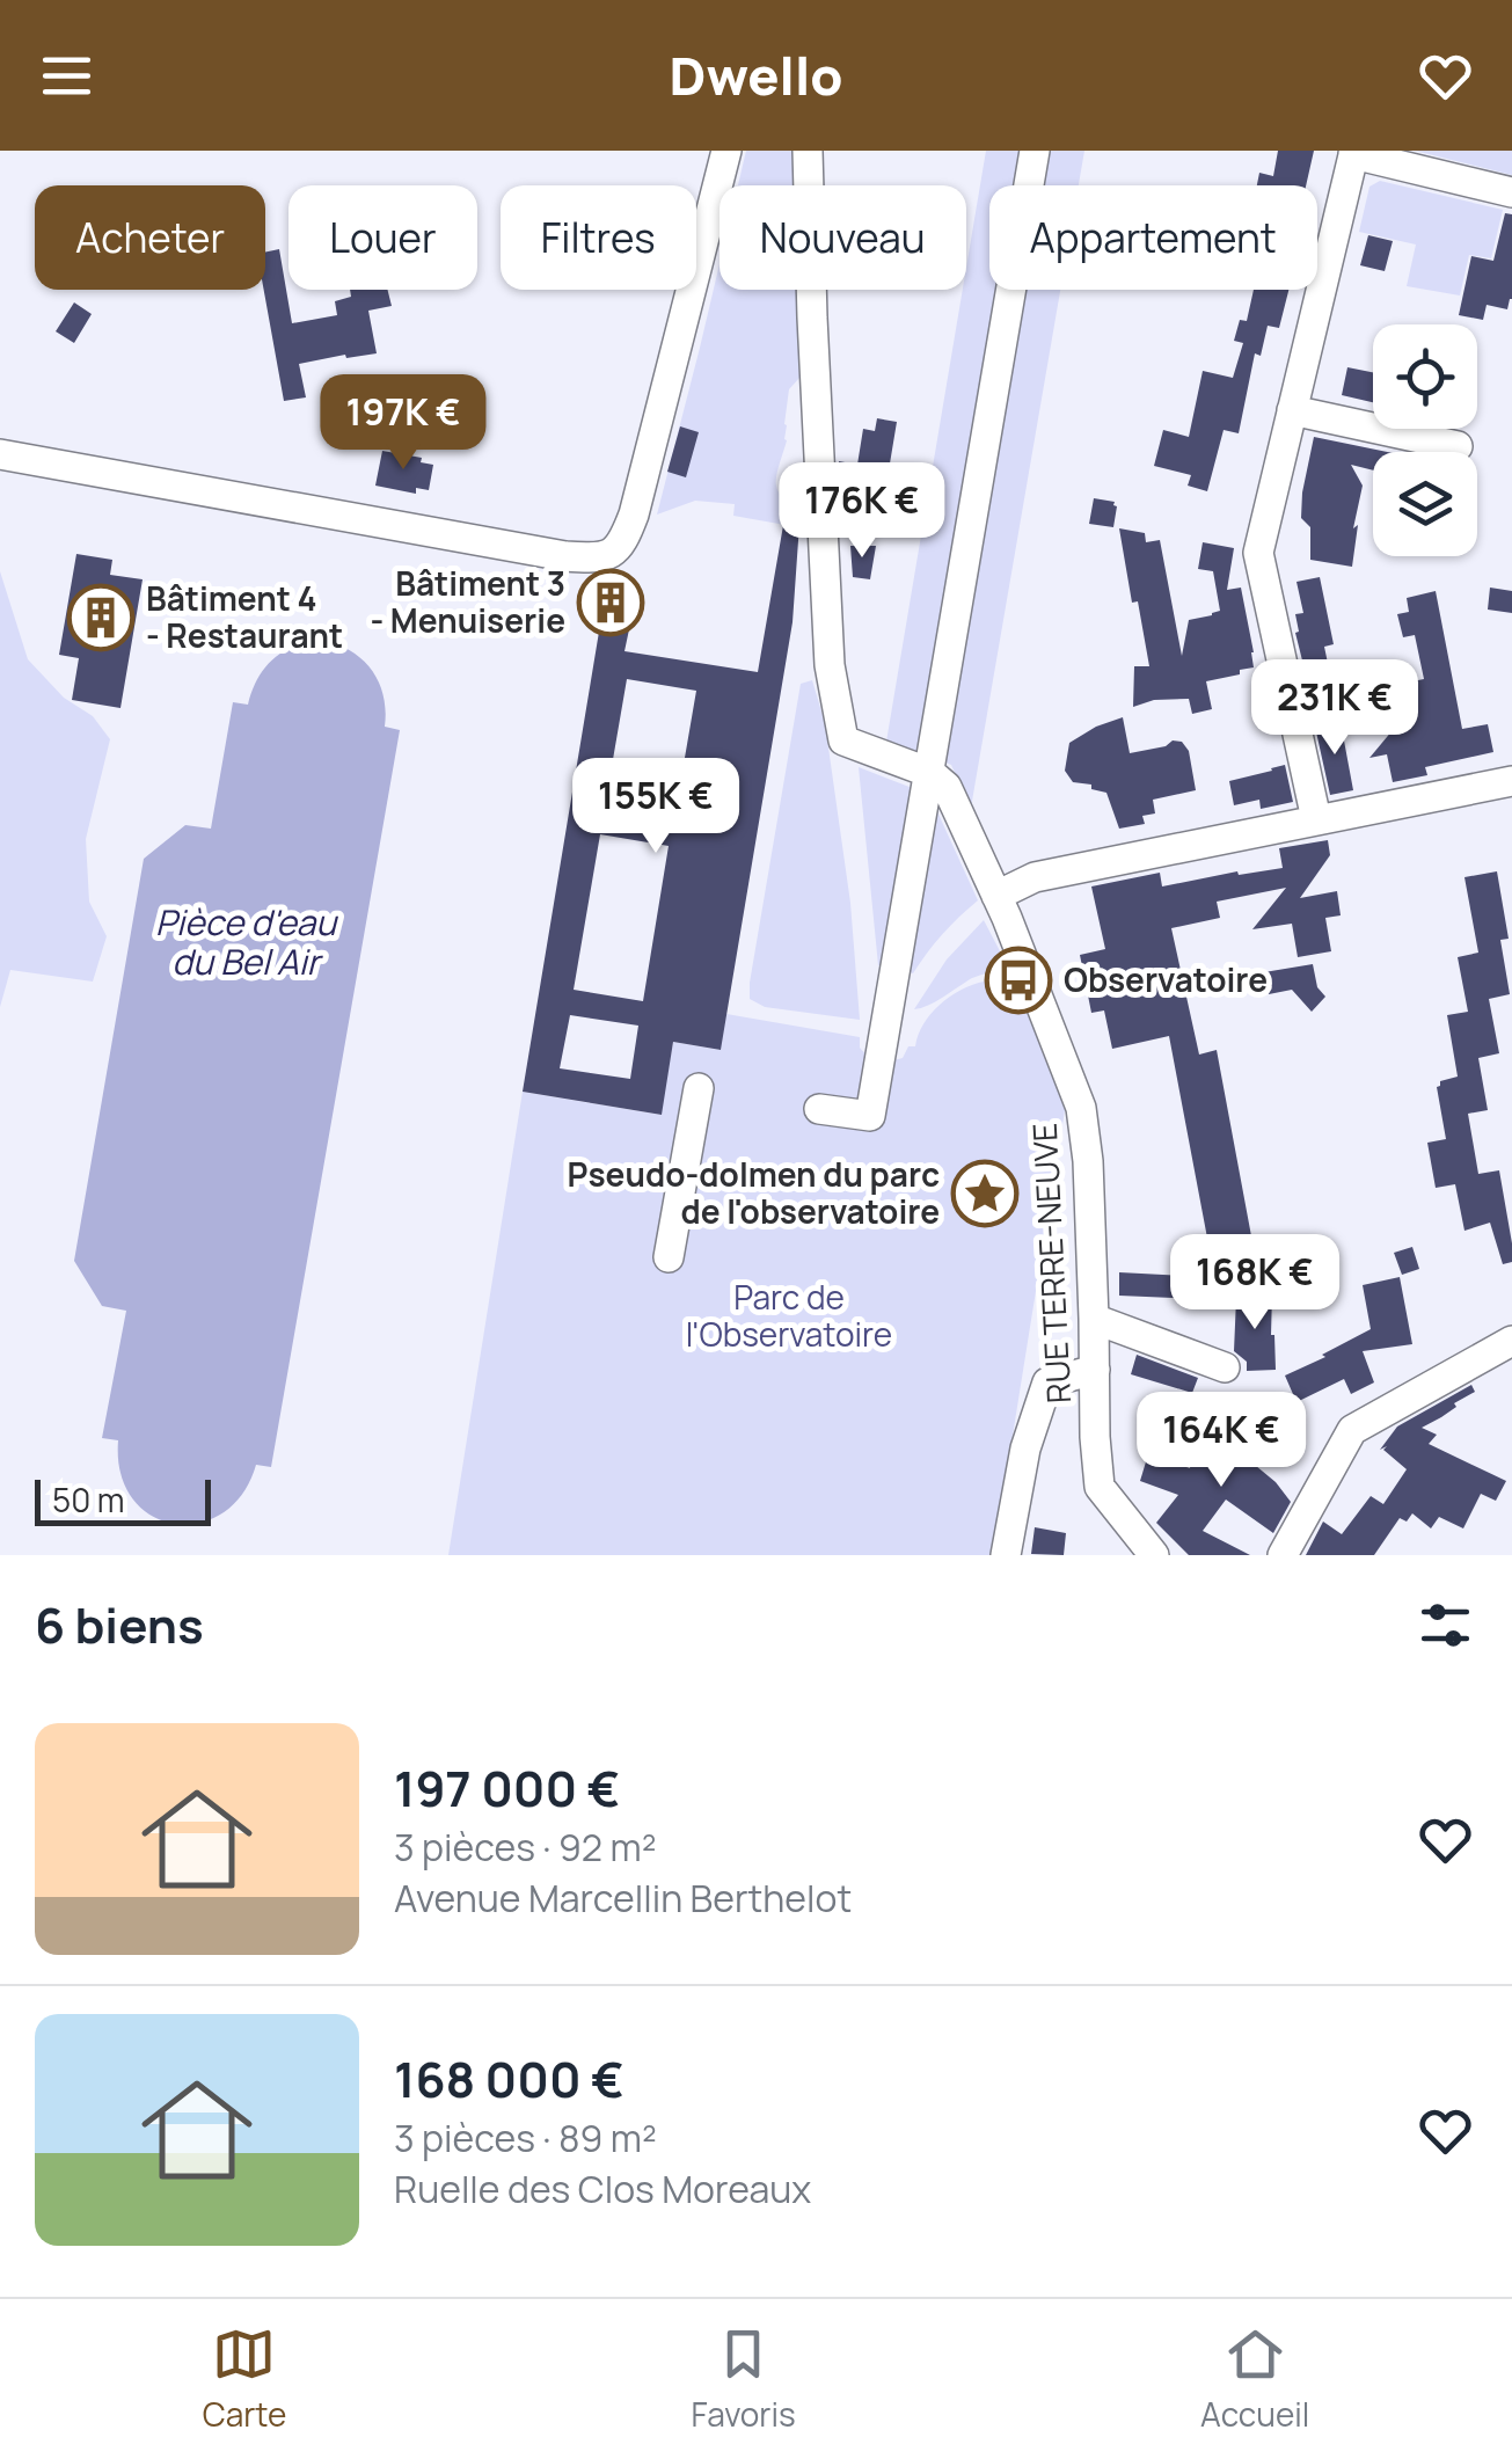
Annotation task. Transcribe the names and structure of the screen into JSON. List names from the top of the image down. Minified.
{"streets":{"street":["RUE TERRE-NEUVE"]},"water":["Pièce d'eau du Bel Air"],"parks":["Parc de l'Observatoire"],"places":{"building":["Bâtiment 3 - Menuiserie","Bâtiment 4 - Restaurant"],"bus stop":["Observatoire"],"place":["Pseudo-dolmen du parc de l'observatoire"]},"scale_bar":"50 m","page":{"header":"Dwello","chip":["Acheter","Louer","Filtres","Nouveau","Appartement"],"price":["197K €","176K €","231K €","155K €","168K €","164K €"],"scale":"50 m","heading":"6 biens","list":[{"name":"197 000 €","note":"3 pièces · 92 m² · Avenue Marcellin Berthelot"},{"name":"168 000 €","note":"3 pièces · 89 m² · Ruelle des Clos Moreaux"}],"tabs":["Carte","Favoris","Accueil"]}}
